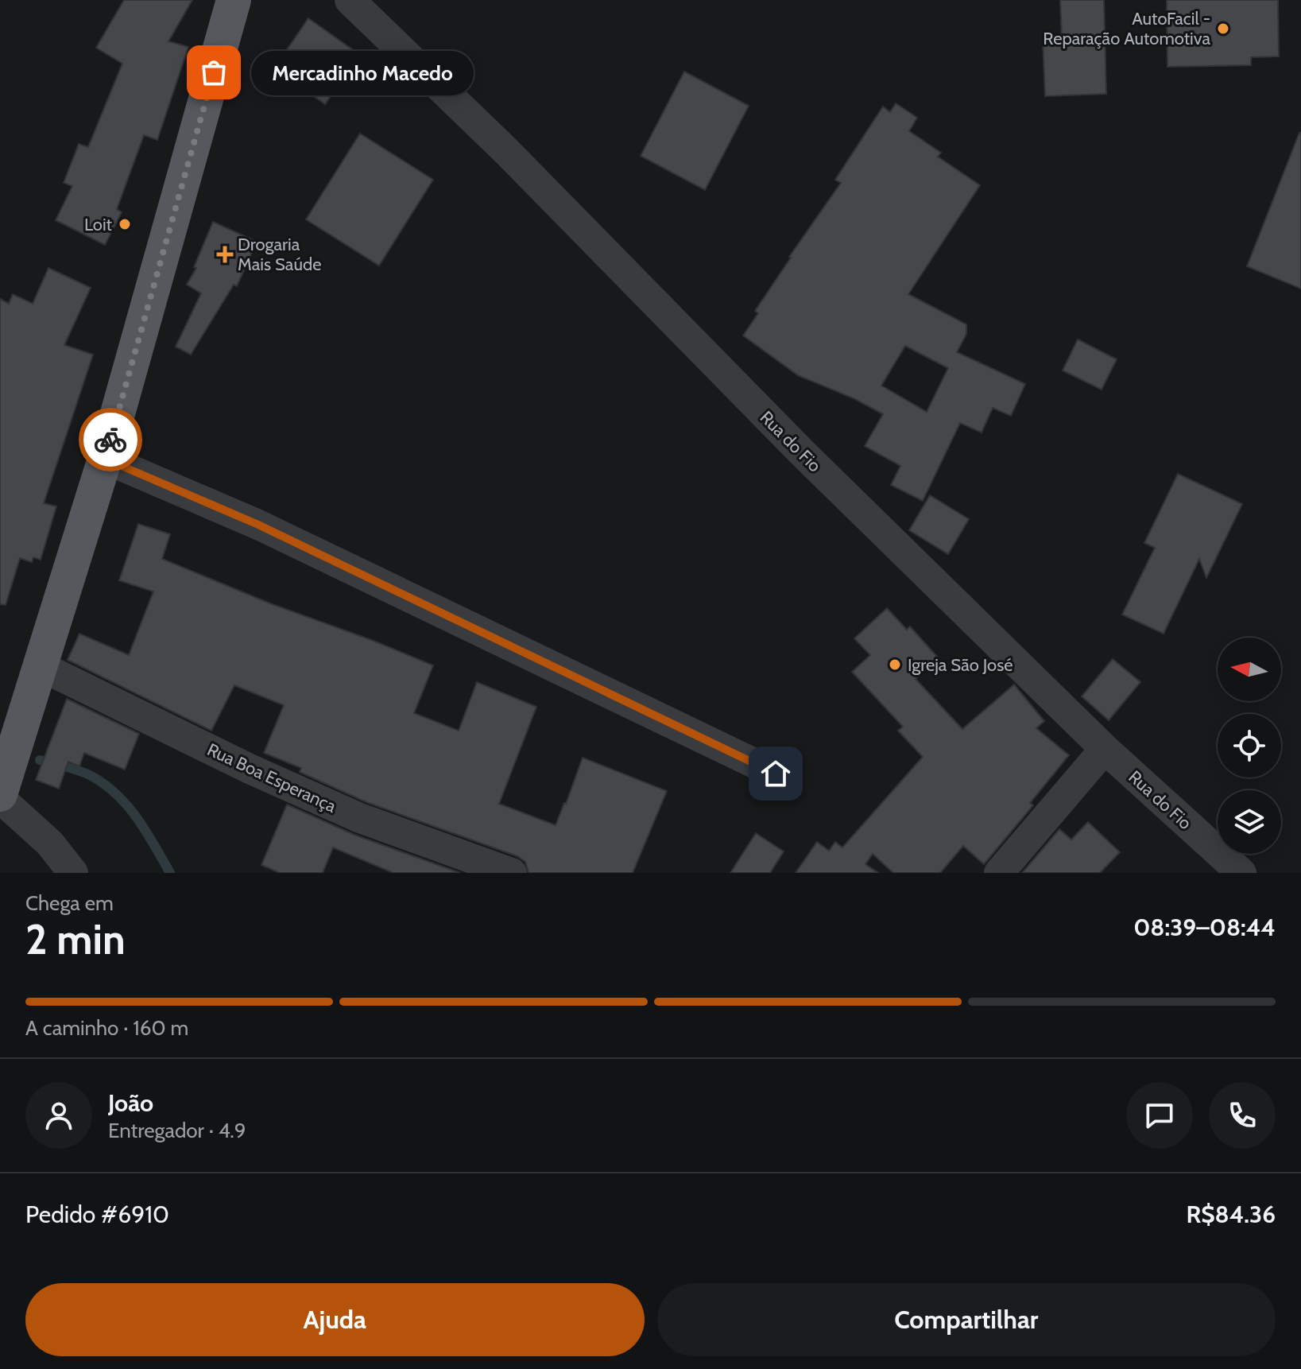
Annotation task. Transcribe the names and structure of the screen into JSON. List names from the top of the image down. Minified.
{"streets":{"street":["Rua do Fio","Rua Boa Esperança"]},"places":{"other":["AutoFacil - Reparação Automotiva","Mercadinho Macedo","Loit","Igreja São José"],"health":["Drogaria Mais Saúde"]},"north":"left","page":{"bubble":"Mercadinho Macedo","heading":["2 min","Chega em","08:39–08:44"],"panel":["João","Entregador · 4.9","Pedido #6910","R$84.36"],"bar":"A caminho · 160 m","buttons":["Ajuda","Compartilhar"]}}
